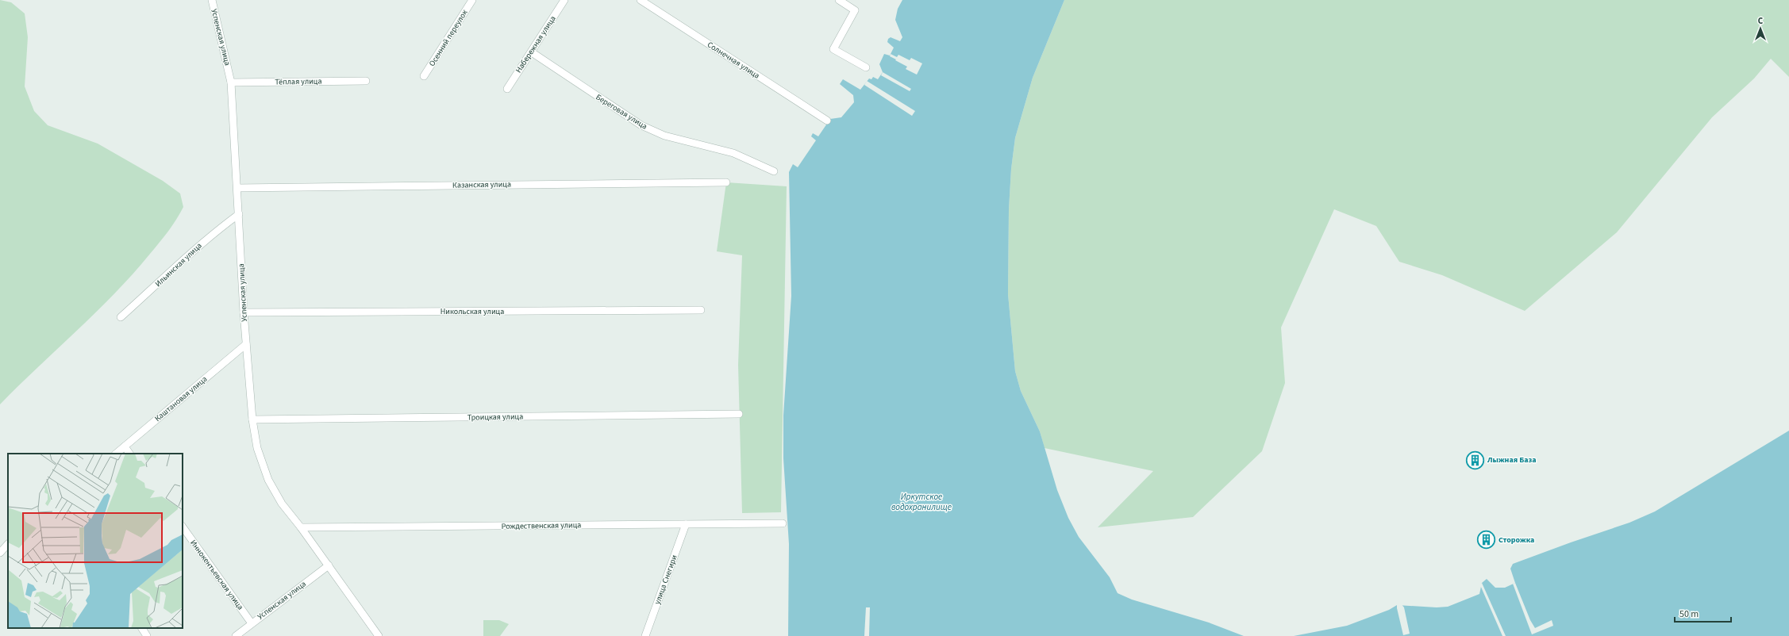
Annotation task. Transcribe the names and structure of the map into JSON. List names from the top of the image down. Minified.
{"streets":{"street":["Успенская улица","Осенний переулок","Набережная улица","Солнечная улица","Тёплая улица","Береговая улица","Казанская улица","Ильинская улица","Никольская улица","Каштановая улица","Троицкая улица","Рождественская улица","Иннокентьевская улица","улица Снегири"]},"crossings":[["Успенская улица","Тёплая улица"],["Успенская улица","Казанская улица"],["Успенская улица","Ильинская улица"],["Успенская улица","Никольская улица"],["Успенская улица","Каштановая улица"],["Успенская улица","Троицкая улица"],["Успенская улица","Рождественская улица"],["Успенская улица","Иннокентьевская улица"],["Набережная улица","Береговая улица"],["Рождественская улица","улица Снегири"]],"water":["Иркутское водохранилище"],"places":{"building":["Лыжная База","Сторожка"]},"scale_bar":"50 m","north":"top"}
